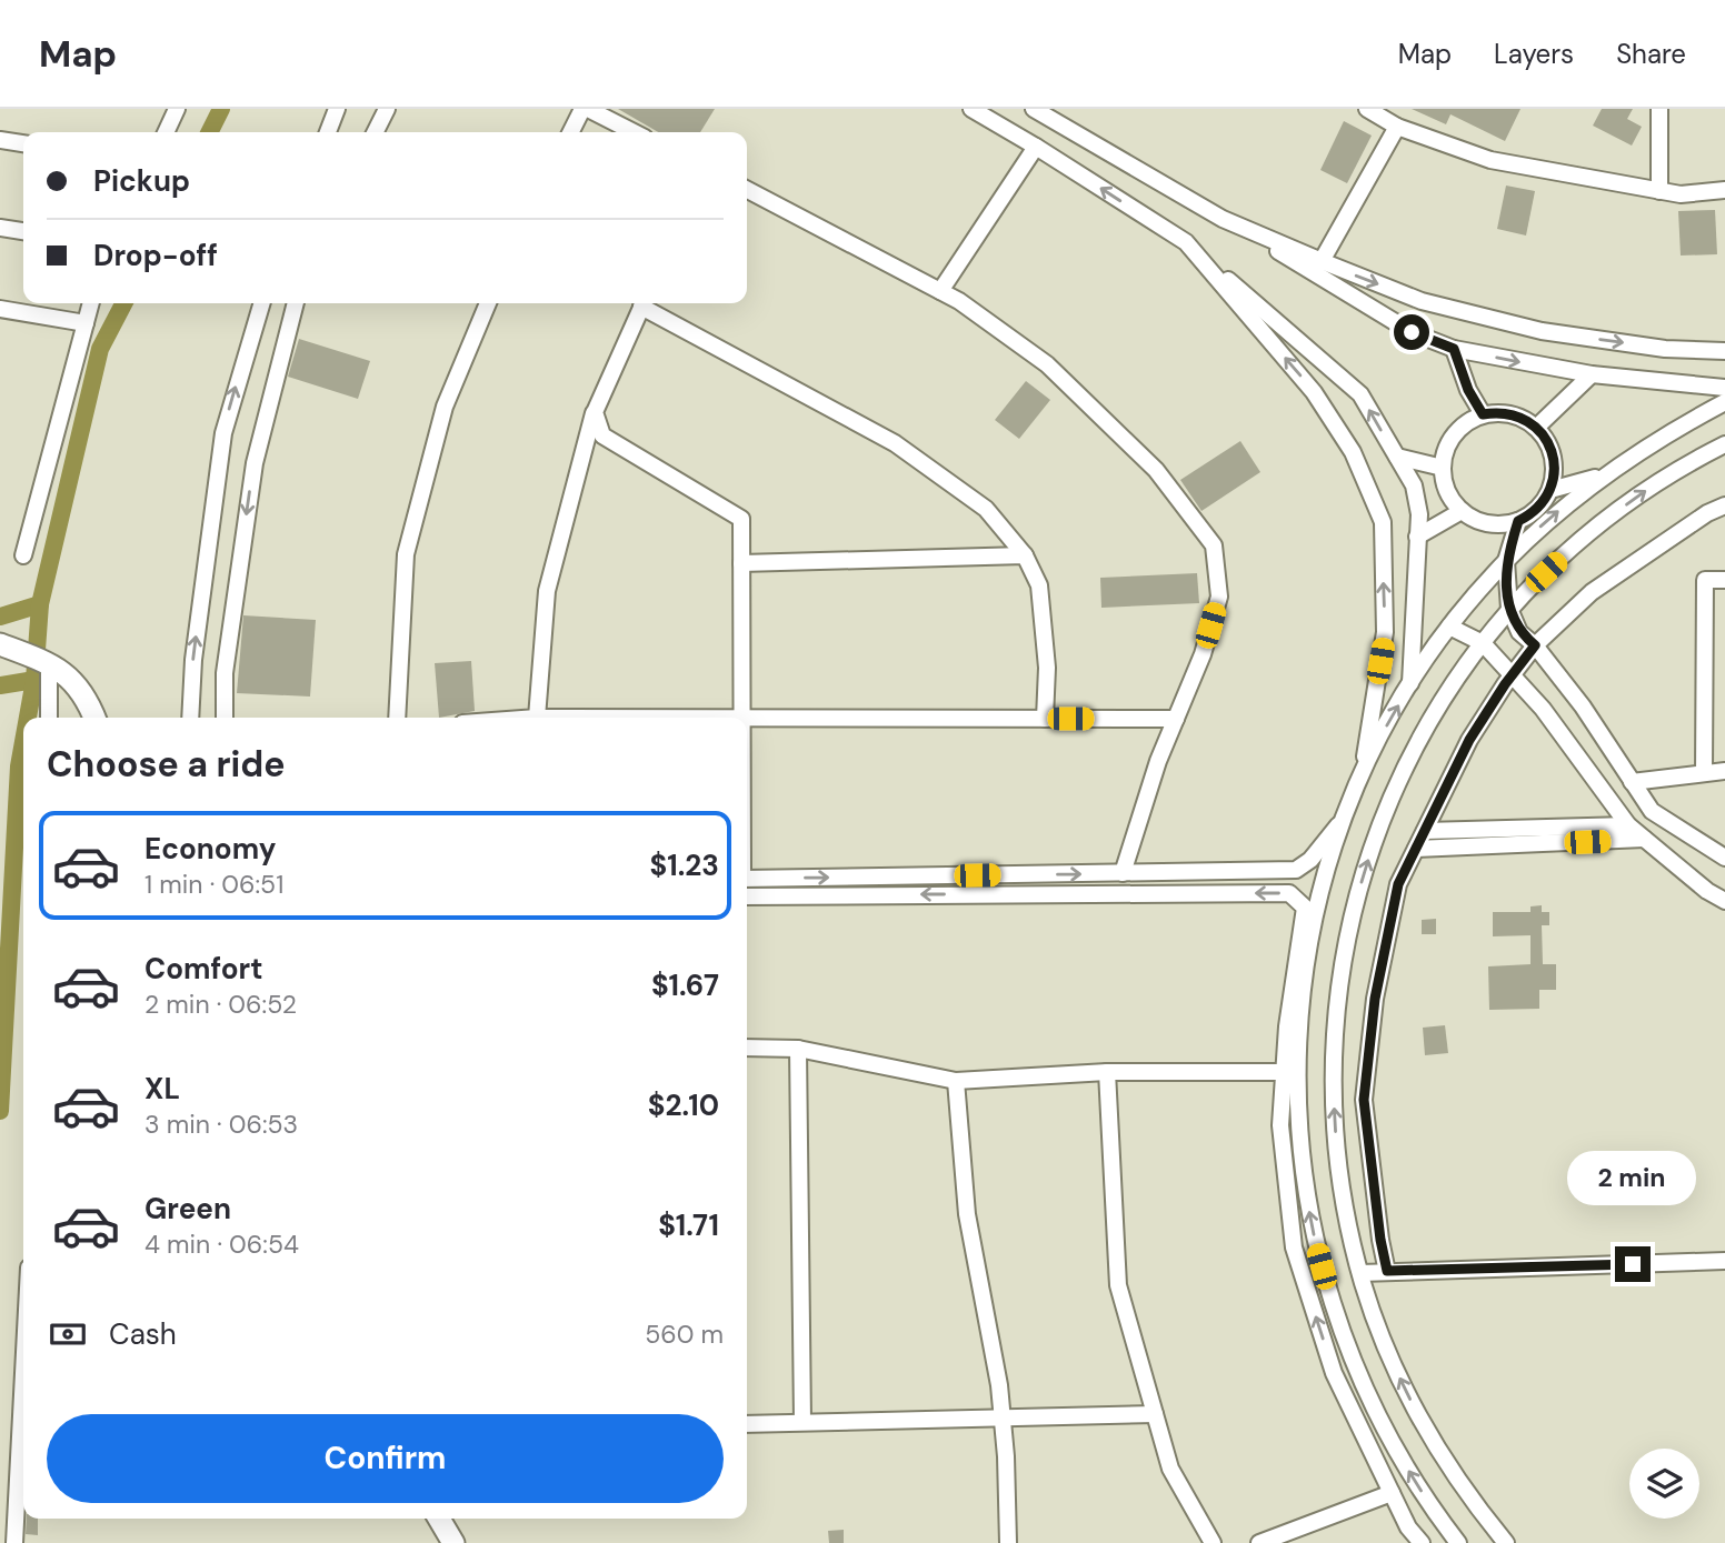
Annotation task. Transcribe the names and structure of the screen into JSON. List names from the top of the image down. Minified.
{"page":{"header":"Map","nav":["Map","Layers","Share"],"banner":["Pickup","Drop-off"],"heading":"Choose a ride","list":[{"name":"Economy","note":"1 min · 06:51","value":"$1.23"},{"name":"Comfort","note":"2 min · 06:52","value":"$1.67"},{"name":"XL","note":"3 min · 06:53","value":"$2.10"},{"name":"Green","note":"4 min · 06:54","value":"$1.71"}],"bubble":"2 min","pay":["Cash","560 m"],"buttons":"Confirm"}}
